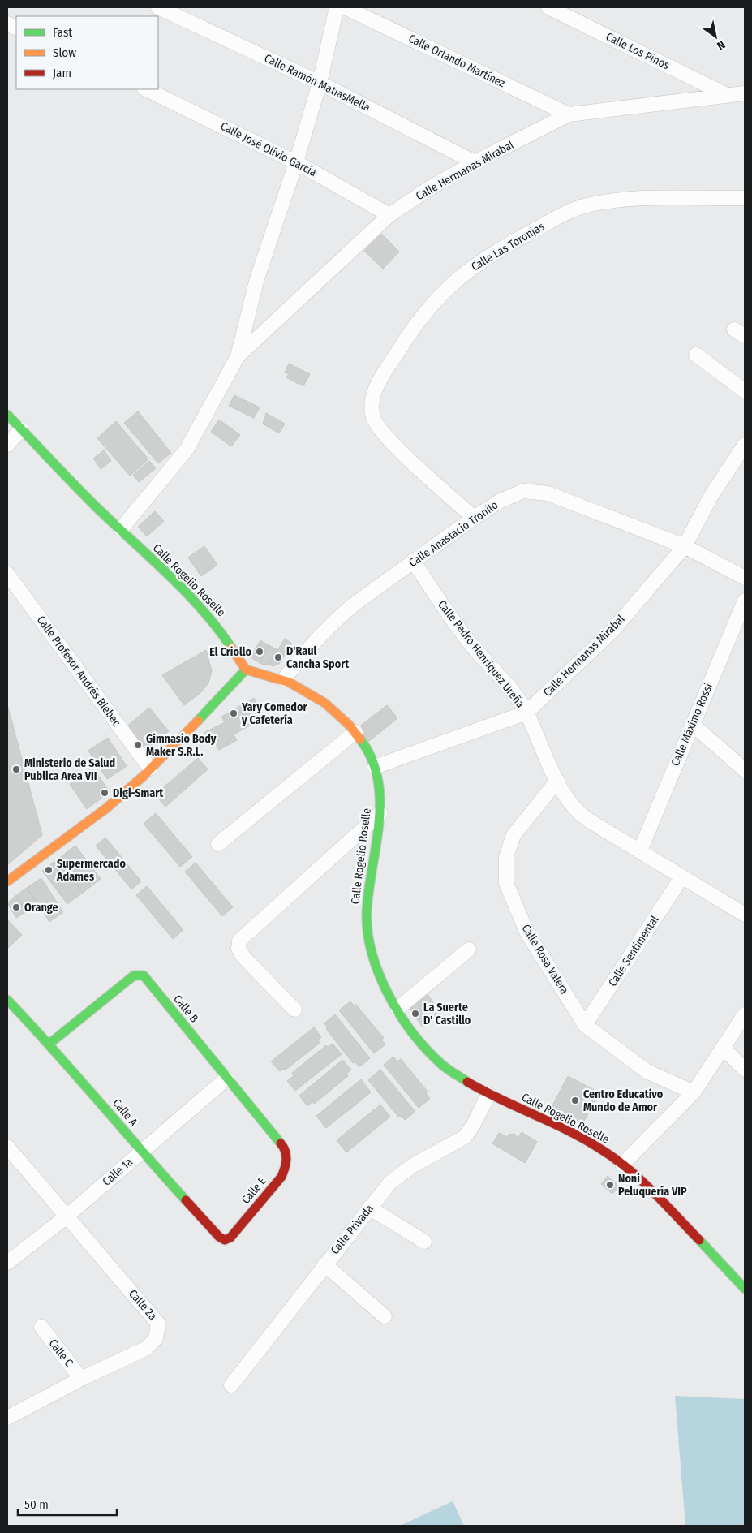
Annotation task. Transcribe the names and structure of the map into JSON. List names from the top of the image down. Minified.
{"streets":{"street":["Calle Los Pinos","Calle Orlando Martínez","Calle Ramón MatíasMella","Calle José Olivio García","Calle Hermanas Mirabal","Calle Las Toronjas","Calle Anastacio Tronilo","Calle Rogelio Roselle","Calle Pedro Henríquez Ureña","Calle Profesor Andrés Blebec","Calle Máximo Rossi","Calle Sentimental","Calle Rosa Valera","Calle B","Calle A","Calle 1a","Calle E","Calle Privada","Calle 2a","Calle C"]},"crossings":[["Calle Los Pinos","Calle Hermanas Mirabal"],["Calle Orlando Martínez","Calle Hermanas Mirabal"],["Calle Ramón MatíasMella","Calle Hermanas Mirabal"],["Calle José Olivio García","Calle Hermanas Mirabal"],["Calle Hermanas Mirabal","Calle Anastacio Tronilo"],["Calle Hermanas Mirabal","Calle Rogelio Roselle"],["Calle Hermanas Mirabal","Calle Pedro Henríquez Ureña"],["Calle Las Toronjas","Calle Anastacio Tronilo"],["Calle Anastacio Tronilo","Calle Rogelio Roselle"],["Calle Anastacio Tronilo","Calle Pedro Henríquez Ureña"],["Calle Rogelio Roselle","Calle Privada"],["Calle Pedro Henríquez Ureña","Calle Máximo Rossi"],["Calle Pedro Henríquez Ureña","Calle Sentimental"],["Calle Pedro Henríquez Ureña","Calle Rosa Valera"],["Calle Sentimental","Calle Rosa Valera"],["Calle B","Calle A"],["Calle B","Calle 1a"],["Calle B","Calle E"],["Calle A","Calle 1a"],["Calle A","Calle E"],["Calle 1a","Calle 2a"],["Calle 2a","Calle C"]],"places":["El Criollo","D'Raul Cancha Sport","Yary Comedor y Cafetería","Gimnasio Body Maker S.R.L.","Ministerio de Salud Publica Area VII","Digi-Smart","Supermercado Adames","Orange","La Suerte D' Castillo","Centro Educativo Mundo de Amor","Noni Peluquería VIP"],"legend":["Fast","Slow","Jam"],"scale_bar":"50 m","north":"bottom right"}
